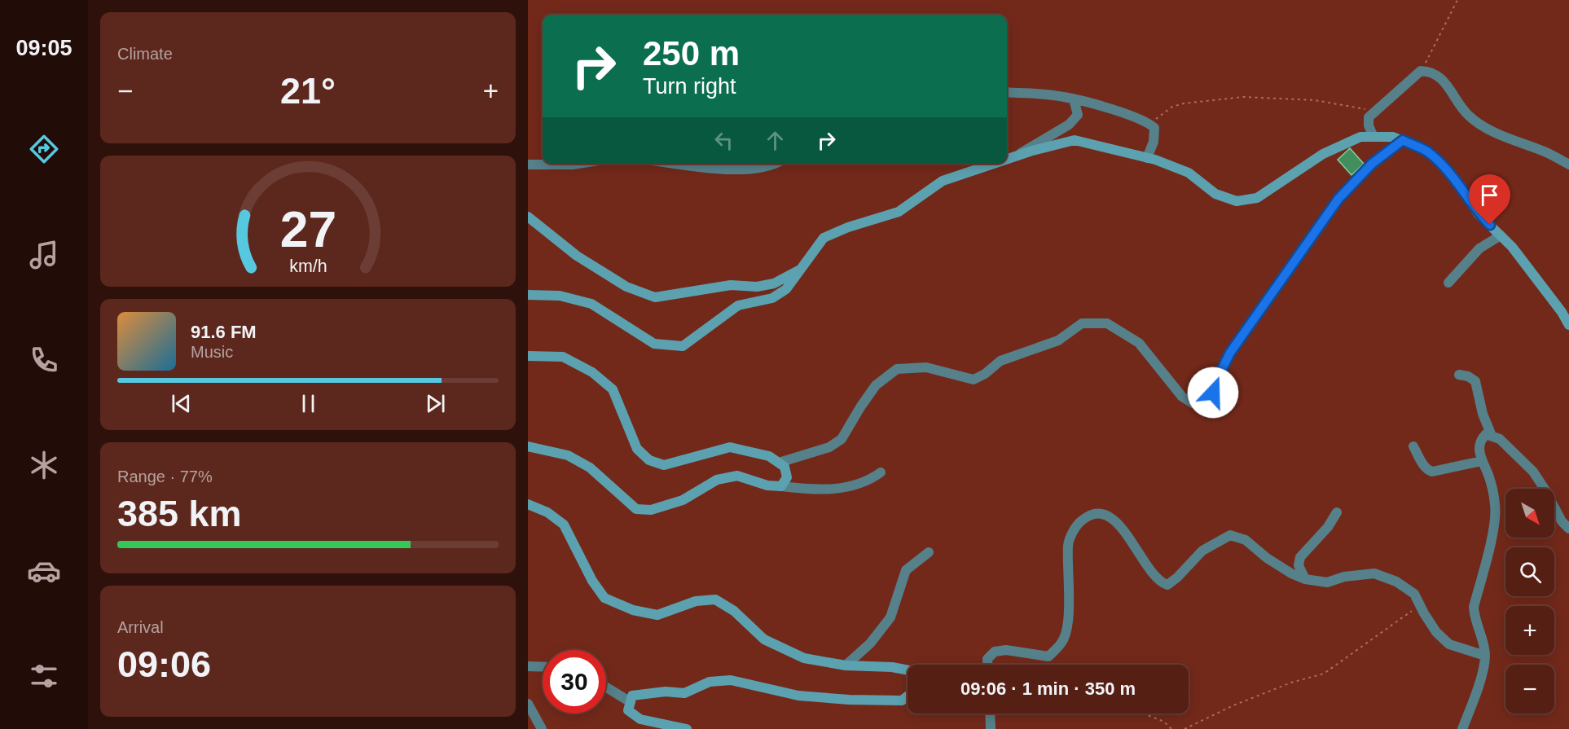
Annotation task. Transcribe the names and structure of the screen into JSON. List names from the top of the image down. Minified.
{"north":"bottom right","page":{"tabs":"09:05","tile":["Climate",["Range · 77%","385 km"],["Arrival","09:06"]],"turn":["250 m","Turn right"],"heat":["−","21°","+"],"song":["91.6 FM","Music"],"map_buttons":["+","−"],"limit":"30","trip":"09:06 · 1 min · 350 m","gauge":["27","km/h"]}}
